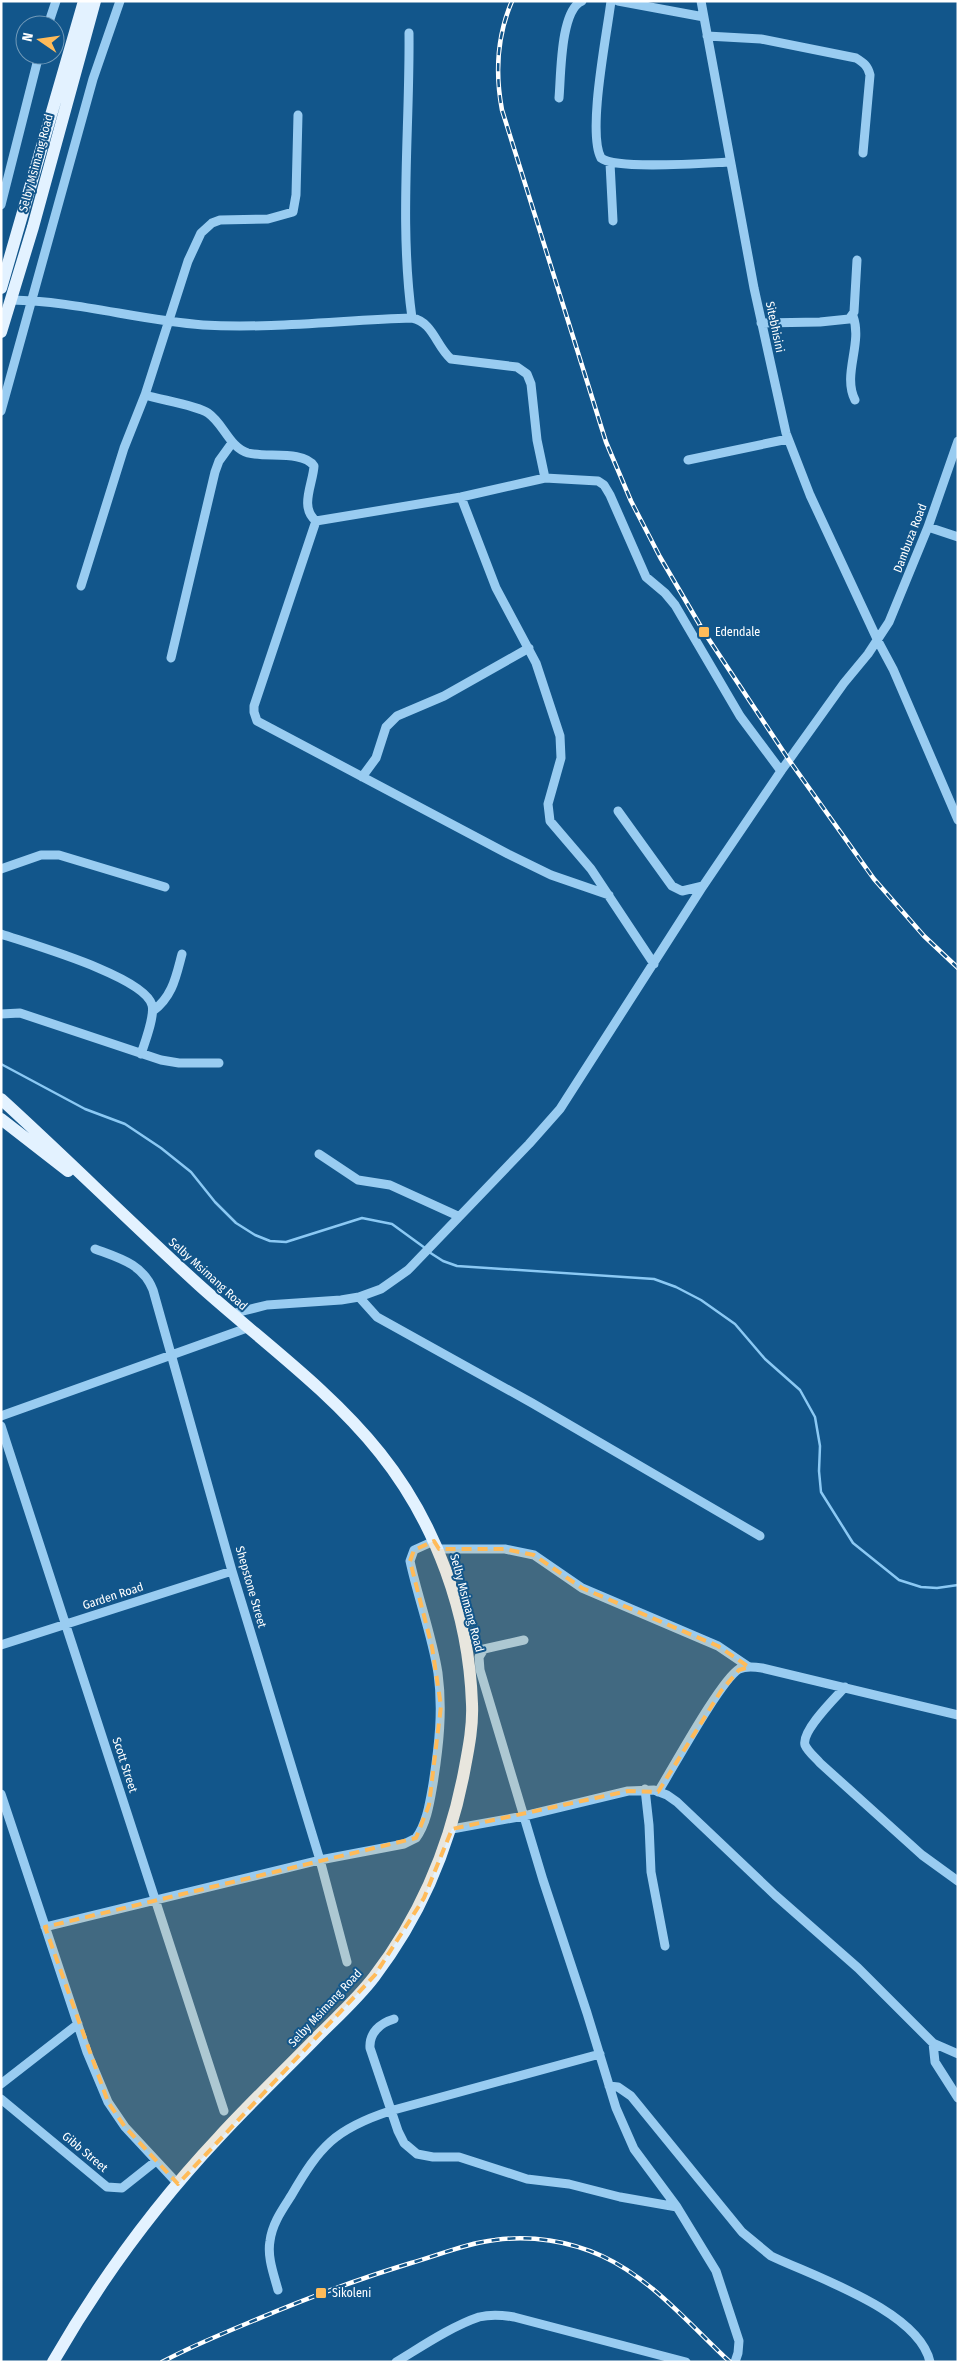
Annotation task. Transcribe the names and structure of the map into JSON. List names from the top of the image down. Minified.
{"streets":{"main road":["Selby Msimang Road"],"street":["Sitebhisini","Dambuza Road","Shepstone Street","Garden Road","Scott Street","Gibb Street"]},"crossings":[["Selby Msimang Road","Dambuza Road"],["Sitebhisini","Dambuza Road"],["Shepstone Street","Garden Road"],["Garden Road","Scott Street"]],"places":{"transit":["Edendale","Sikoleni"]},"north":"left"}
